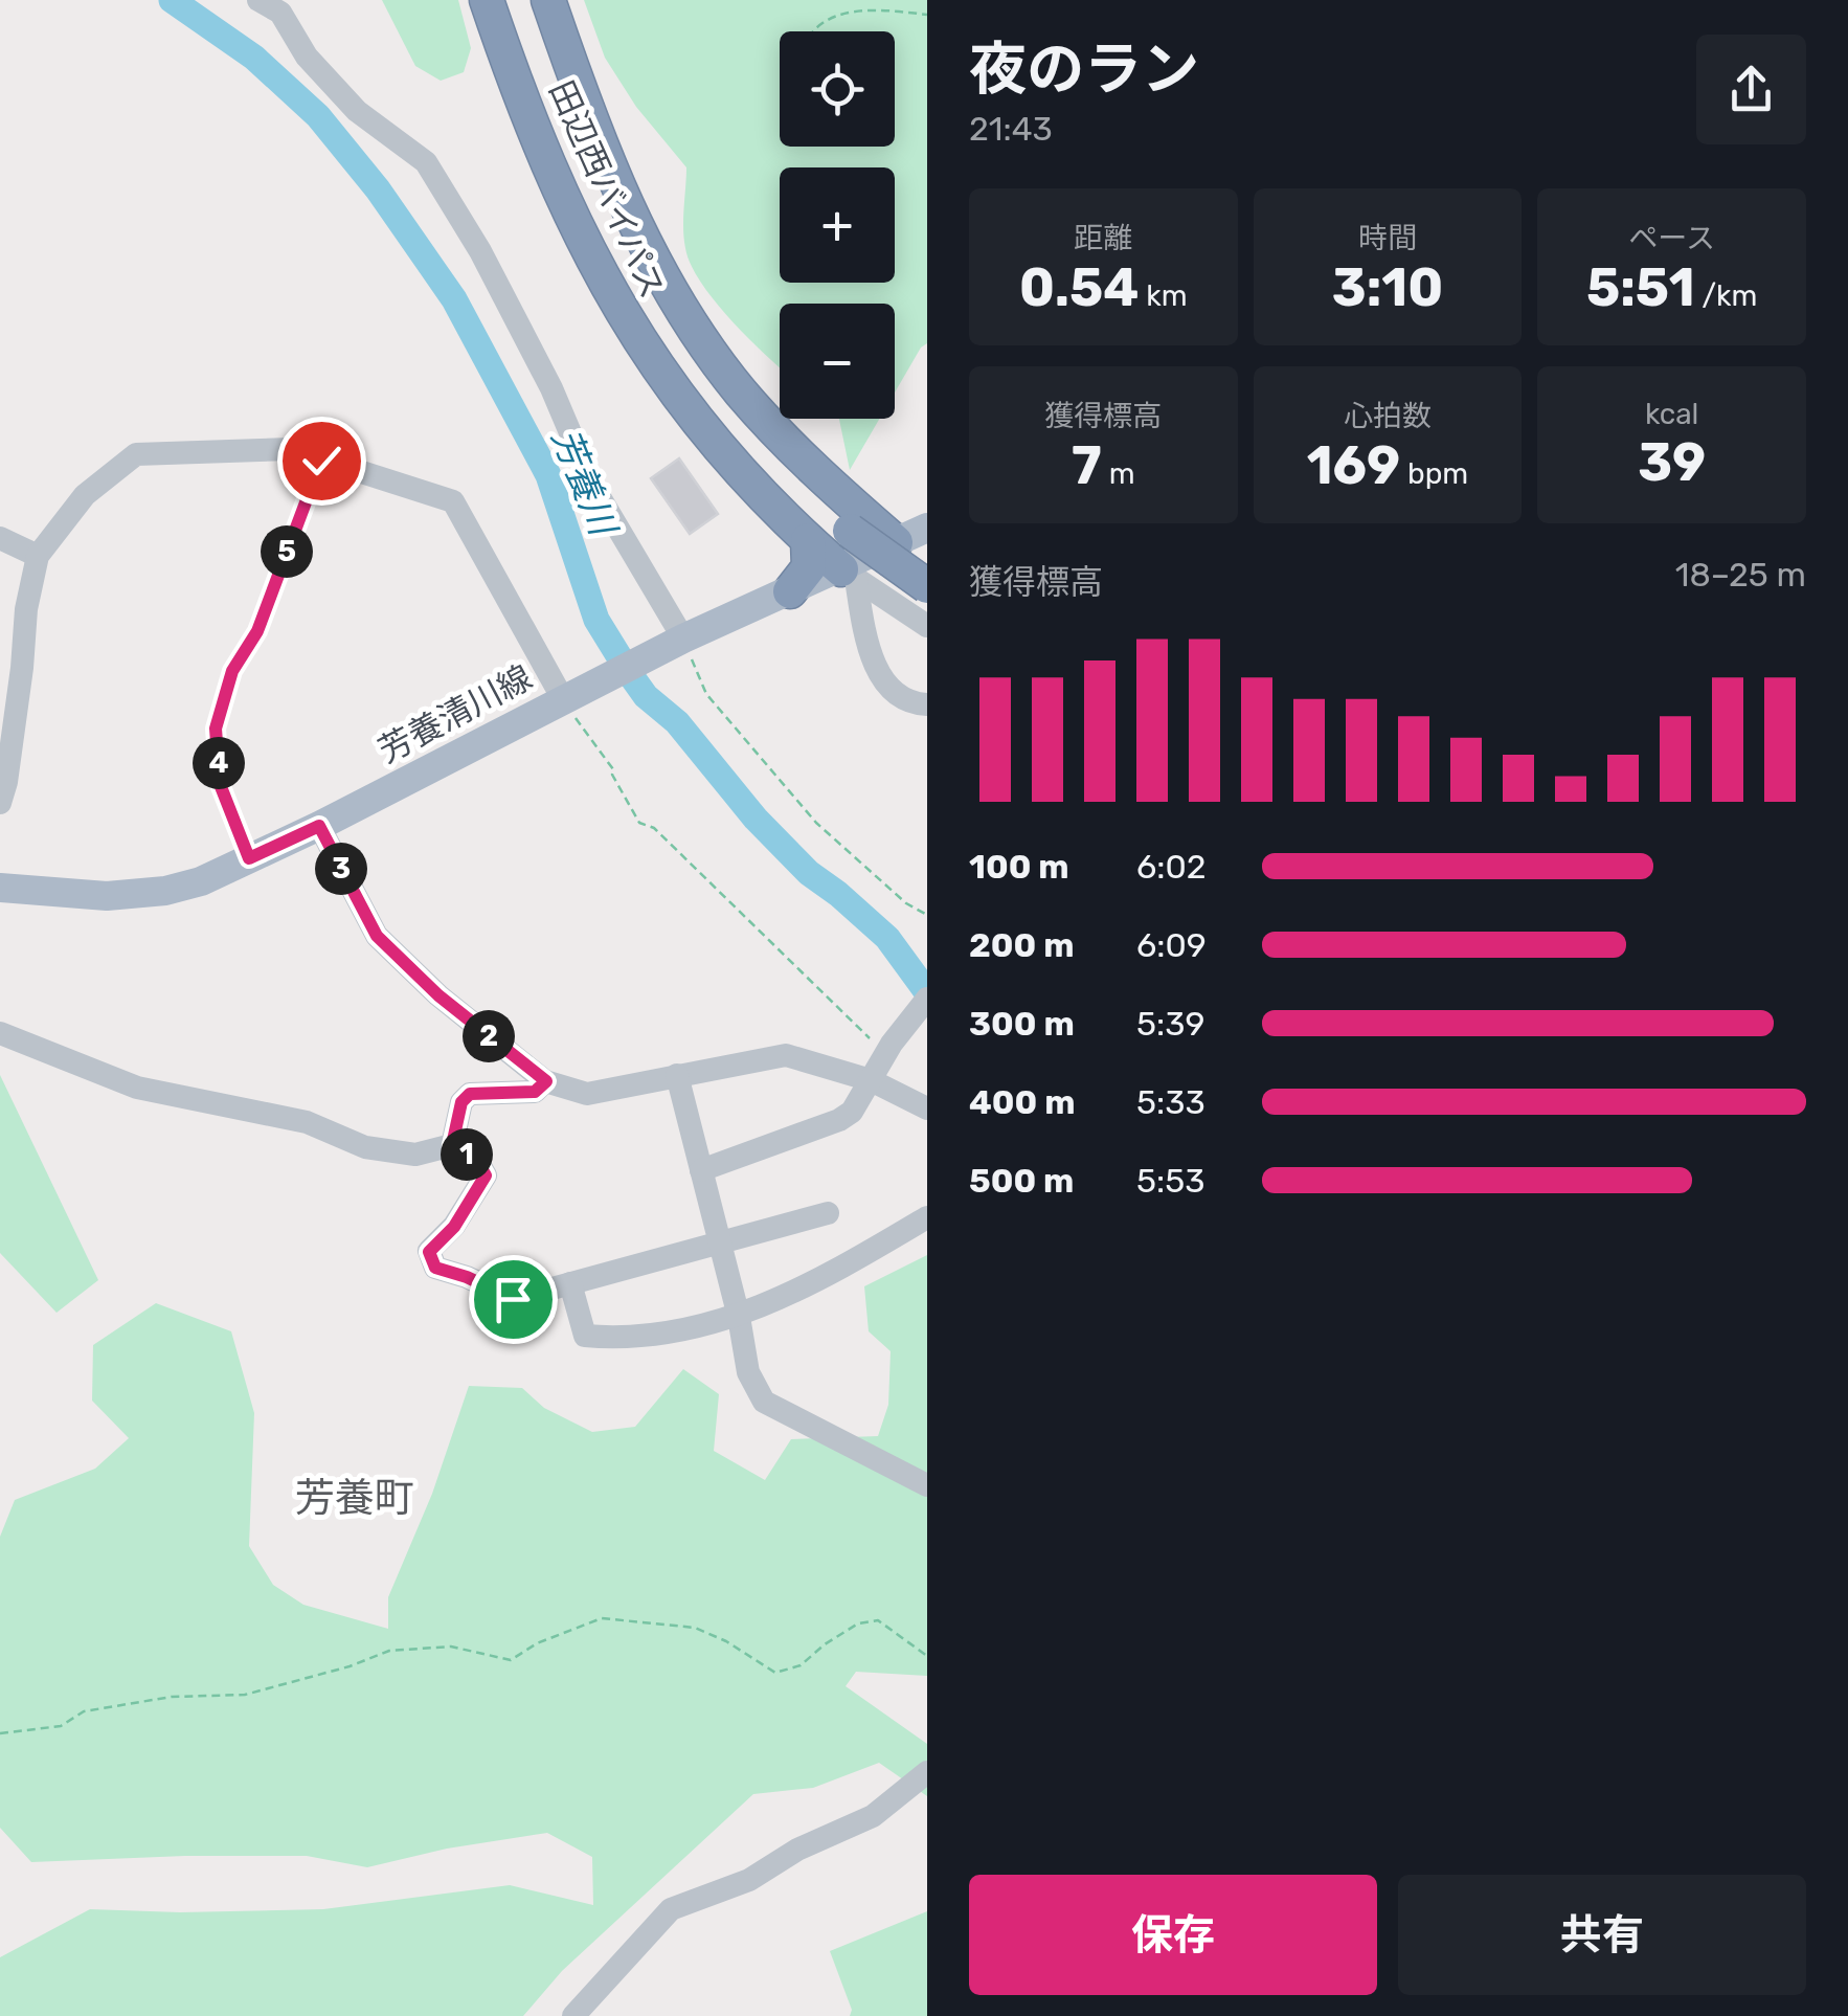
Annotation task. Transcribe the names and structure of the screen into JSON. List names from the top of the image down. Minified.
{"streets":{"highway":["田辺西バイパス"],"main road":["芳養清川線"]},"districts":["芳養町"],"water":["芳養川"],"page":{"heading":["夜のラン","21:43"],"map_buttons":["+","−"],"stats":[["距離","0.54 km"],["時間","3:10"],["ペース","5:51 /km"],["獲得標高","7 m"],["心拍数","169 bpm"],["kcal","39"]],"pins":["5","4","3","2","1"],"chart":["獲得標高","18–25 m"],"list":[{"name":"100 m","note":"6:02"},{"name":"200 m","note":"6:09"},{"name":"300 m","note":"5:39"},{"name":"400 m","note":"5:33"},{"name":"500 m","note":"5:53"}],"buttons":["保存","共有"]}}
